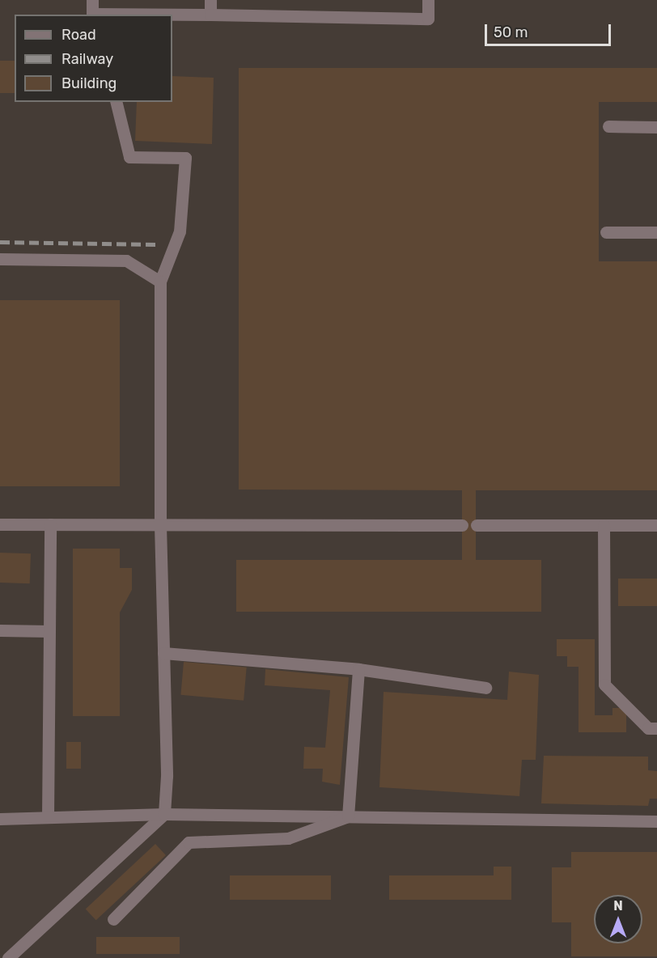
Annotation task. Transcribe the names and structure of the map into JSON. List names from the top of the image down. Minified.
{"legend":["Road","Railway","Building"],"scale_bar":"50 m","north":"top"}
